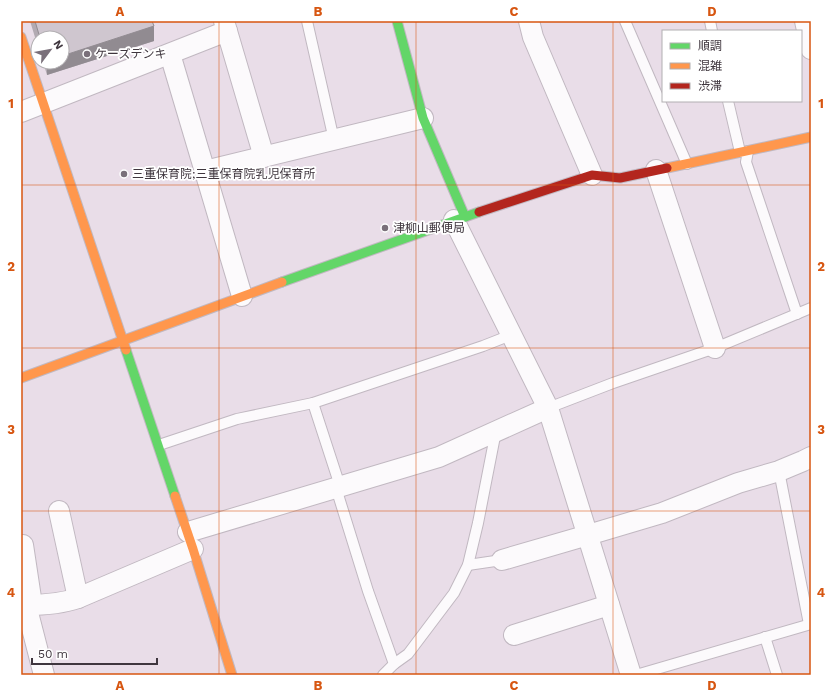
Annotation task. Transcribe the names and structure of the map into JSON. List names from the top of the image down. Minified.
{"places":["ケーズデンキ","三重保育院;三重保育院乳児保育所","津柳山郵便局"],"legend":["順調","混雑","渋滞"],"scale_bar":"50 m","north":"top right","grid":{"columns":["A","B","C","D"],"rows":["1","2","3","4"]}}
